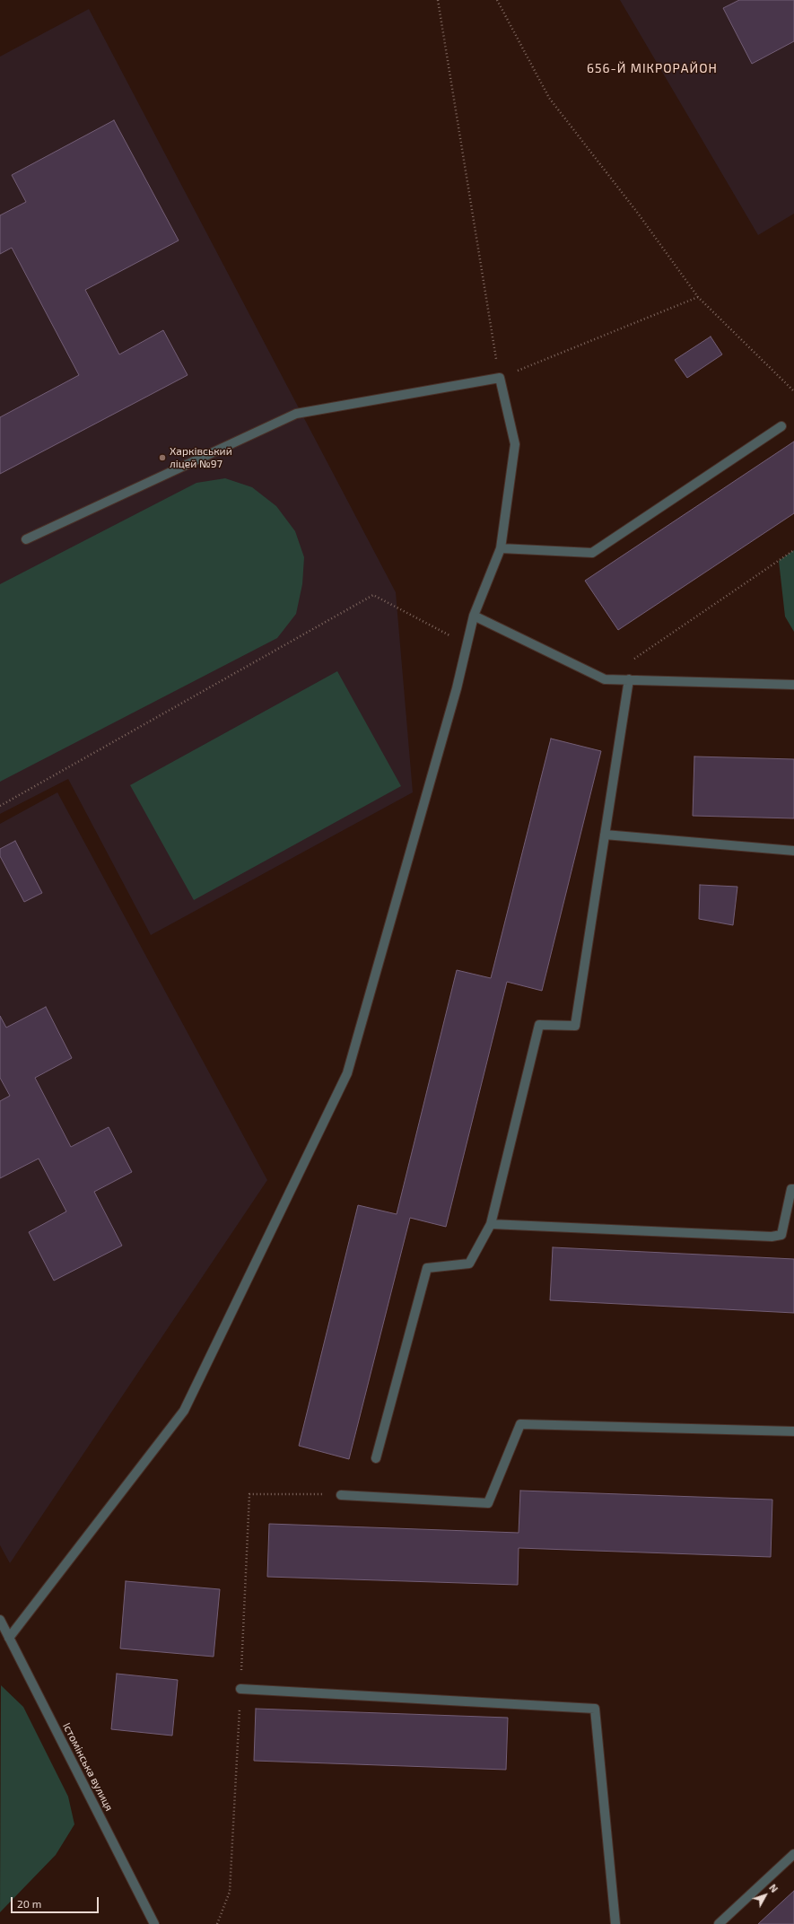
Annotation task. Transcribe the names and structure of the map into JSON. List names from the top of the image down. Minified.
{"streets":{"street":["Істомінська вулиця"]},"districts":["656-Й МІКРОРАЙОН"],"places":["Харківський ліцей №97"],"scale_bar":"20 m","north":"top right"}
